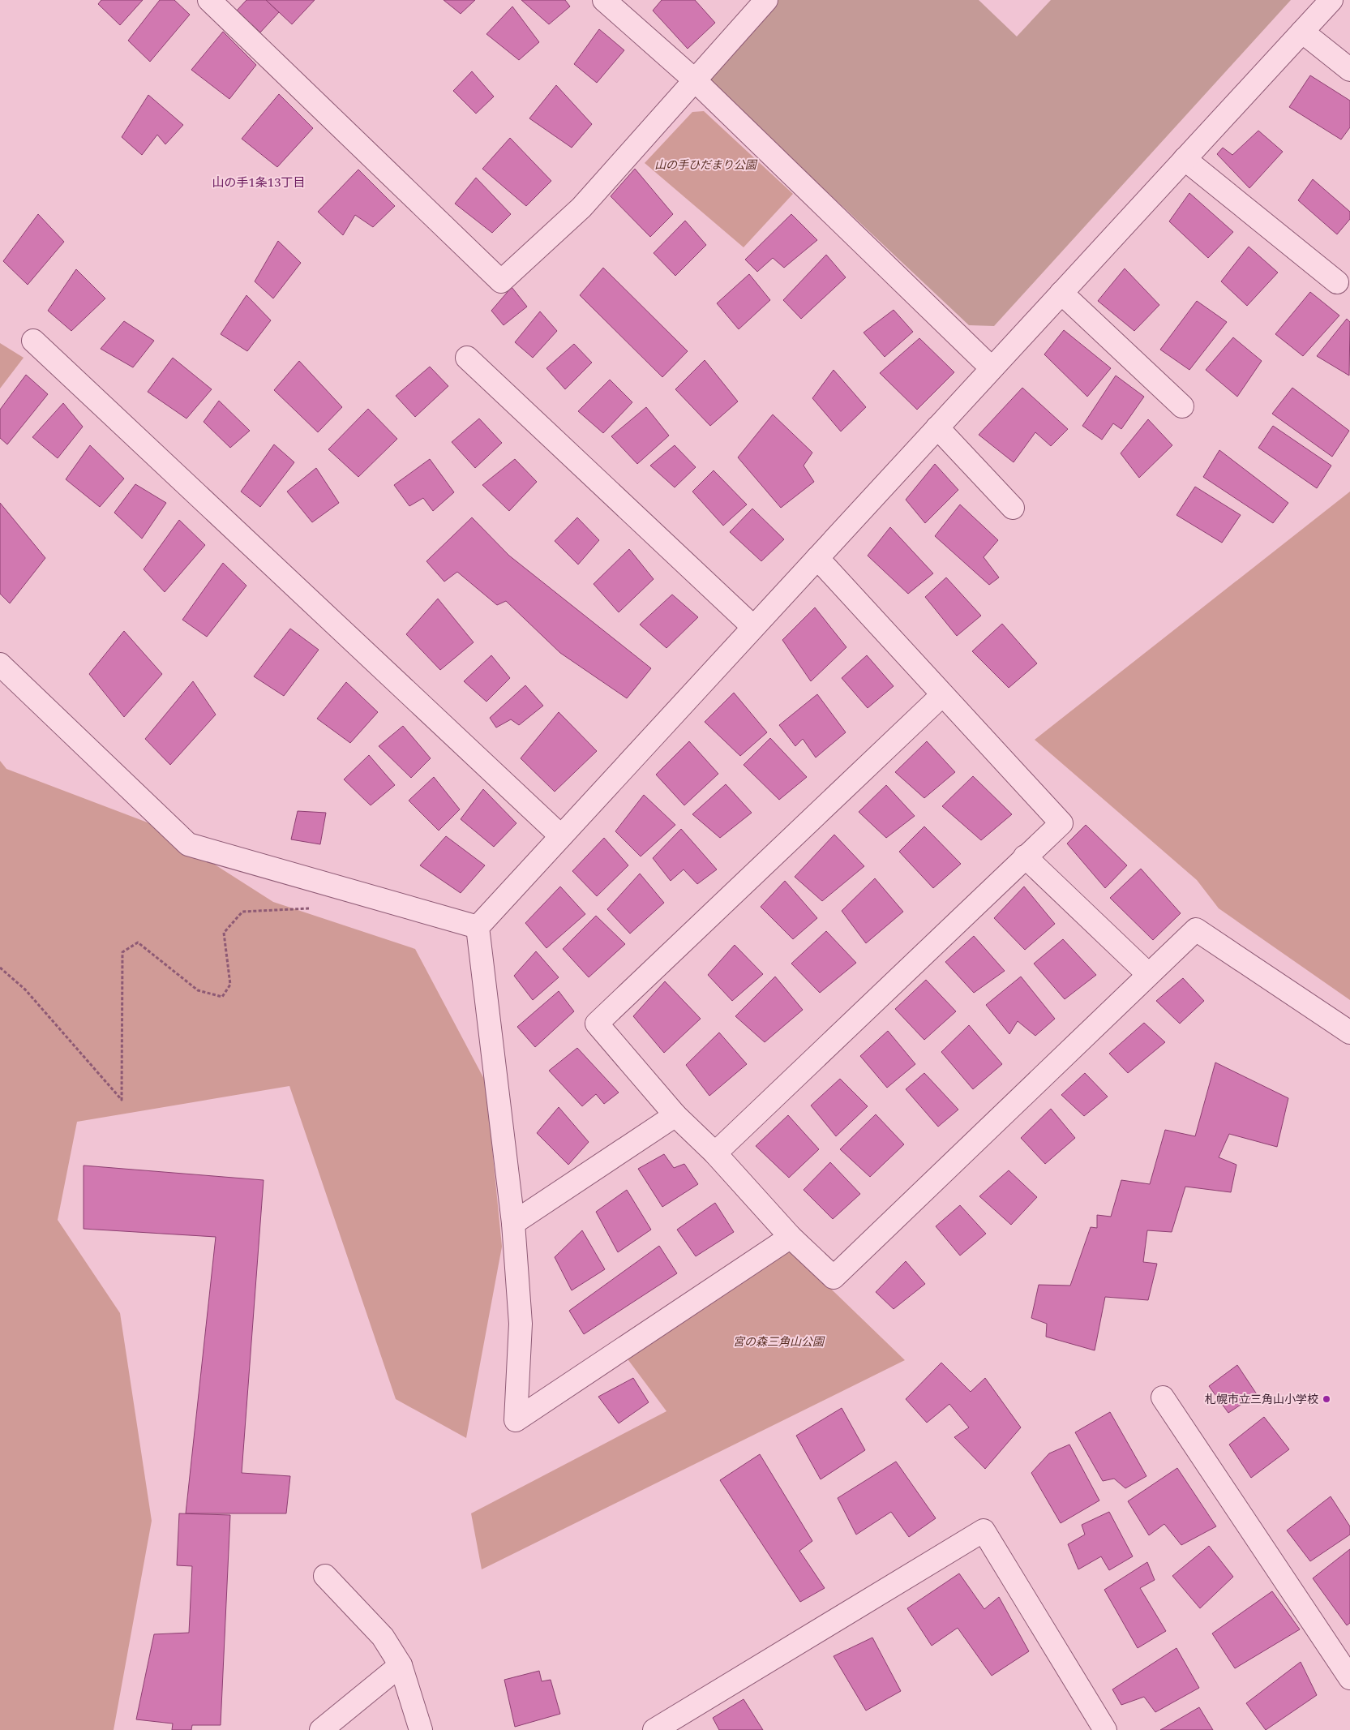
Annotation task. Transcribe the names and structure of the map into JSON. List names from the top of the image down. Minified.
{"districts":["山の手1条13丁目"],"parks":["山の手ひだまり公園","宮の森三角山公園"],"places":["札幌市立三角山小学校"]}
